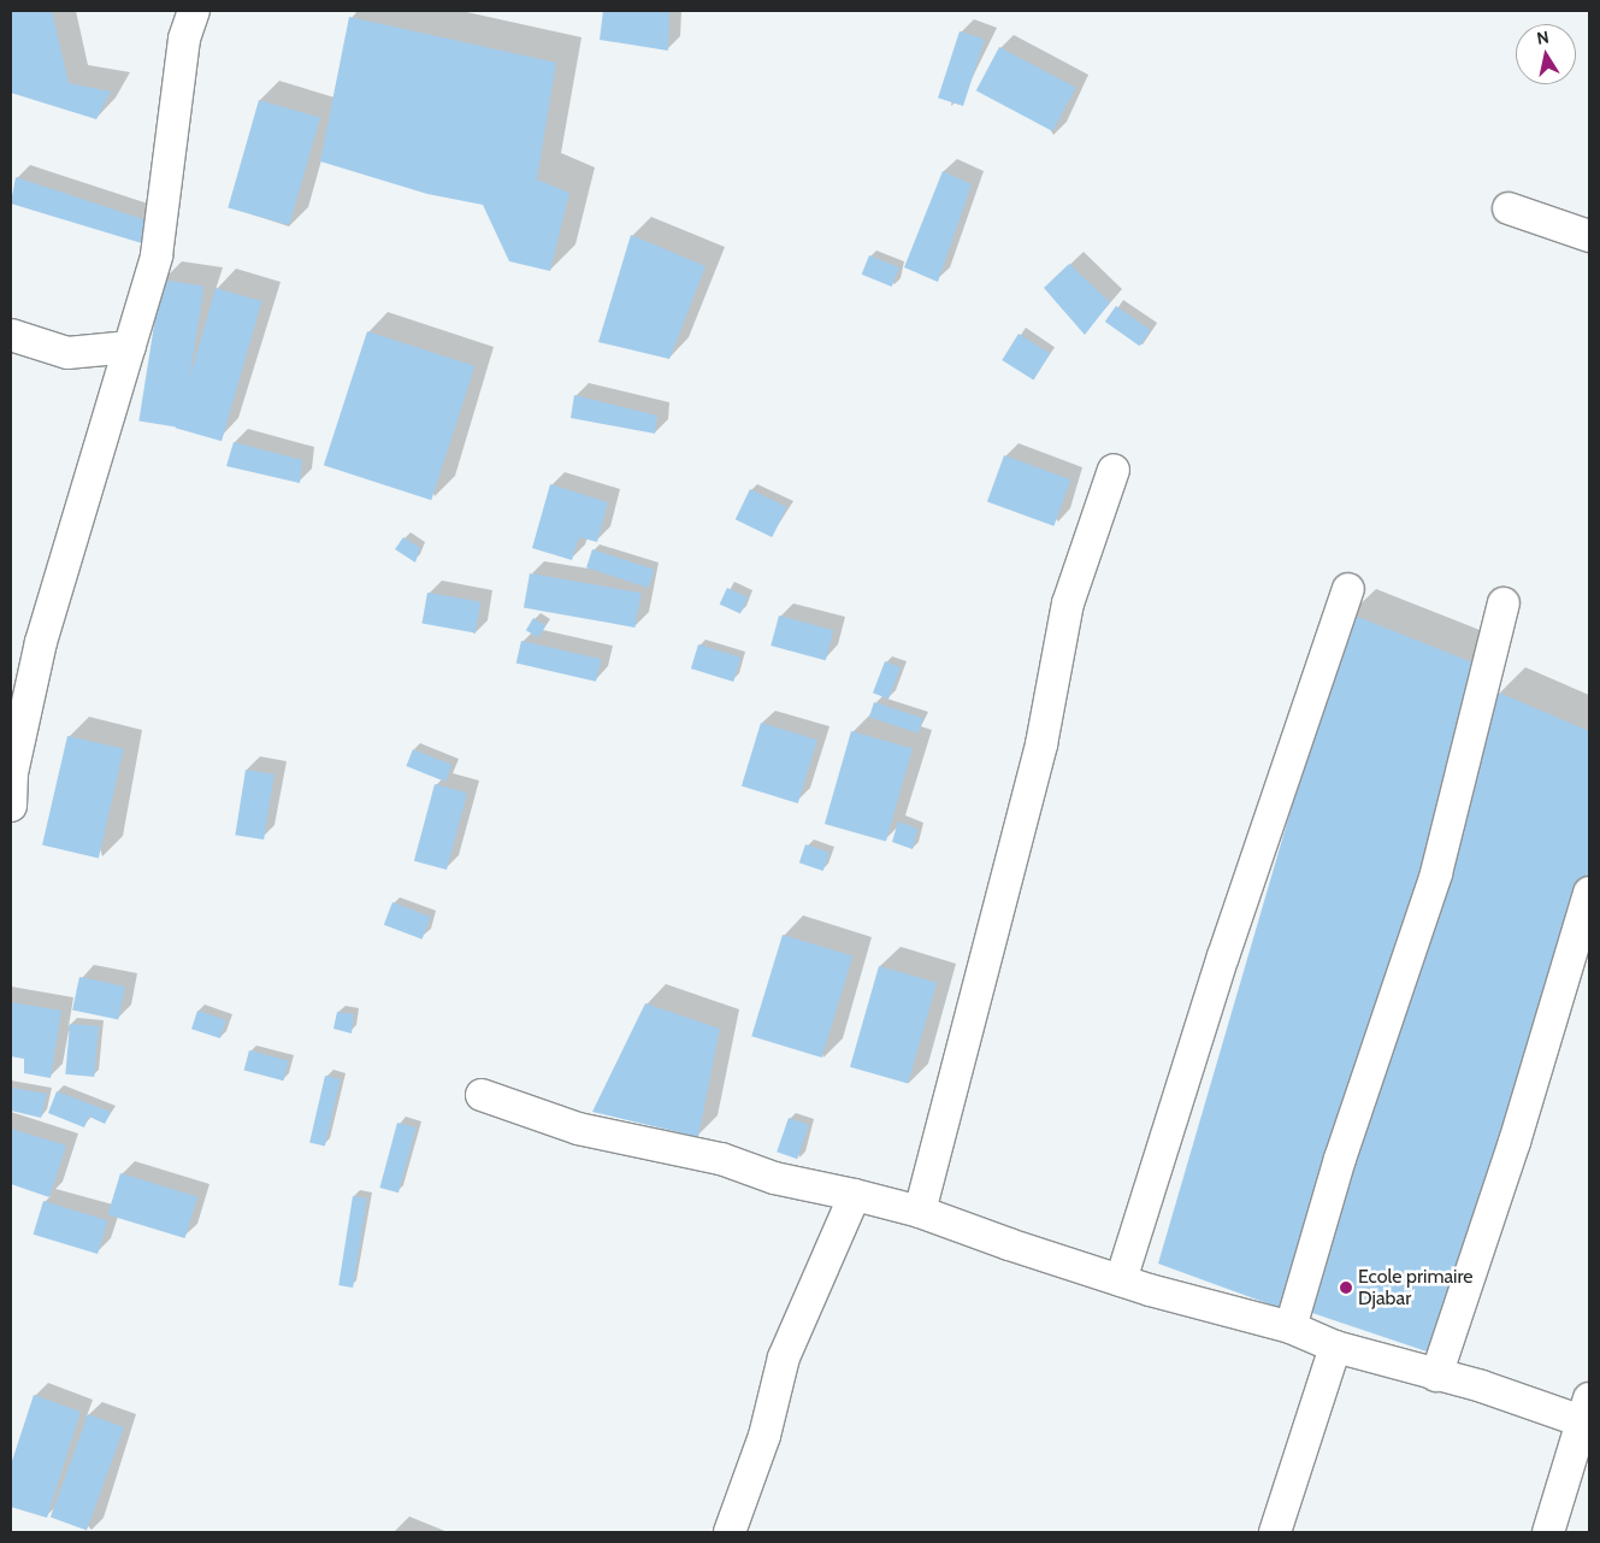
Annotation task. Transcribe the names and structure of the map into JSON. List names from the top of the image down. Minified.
{"places":["Ecole primaire Djabar"],"north":"top"}
